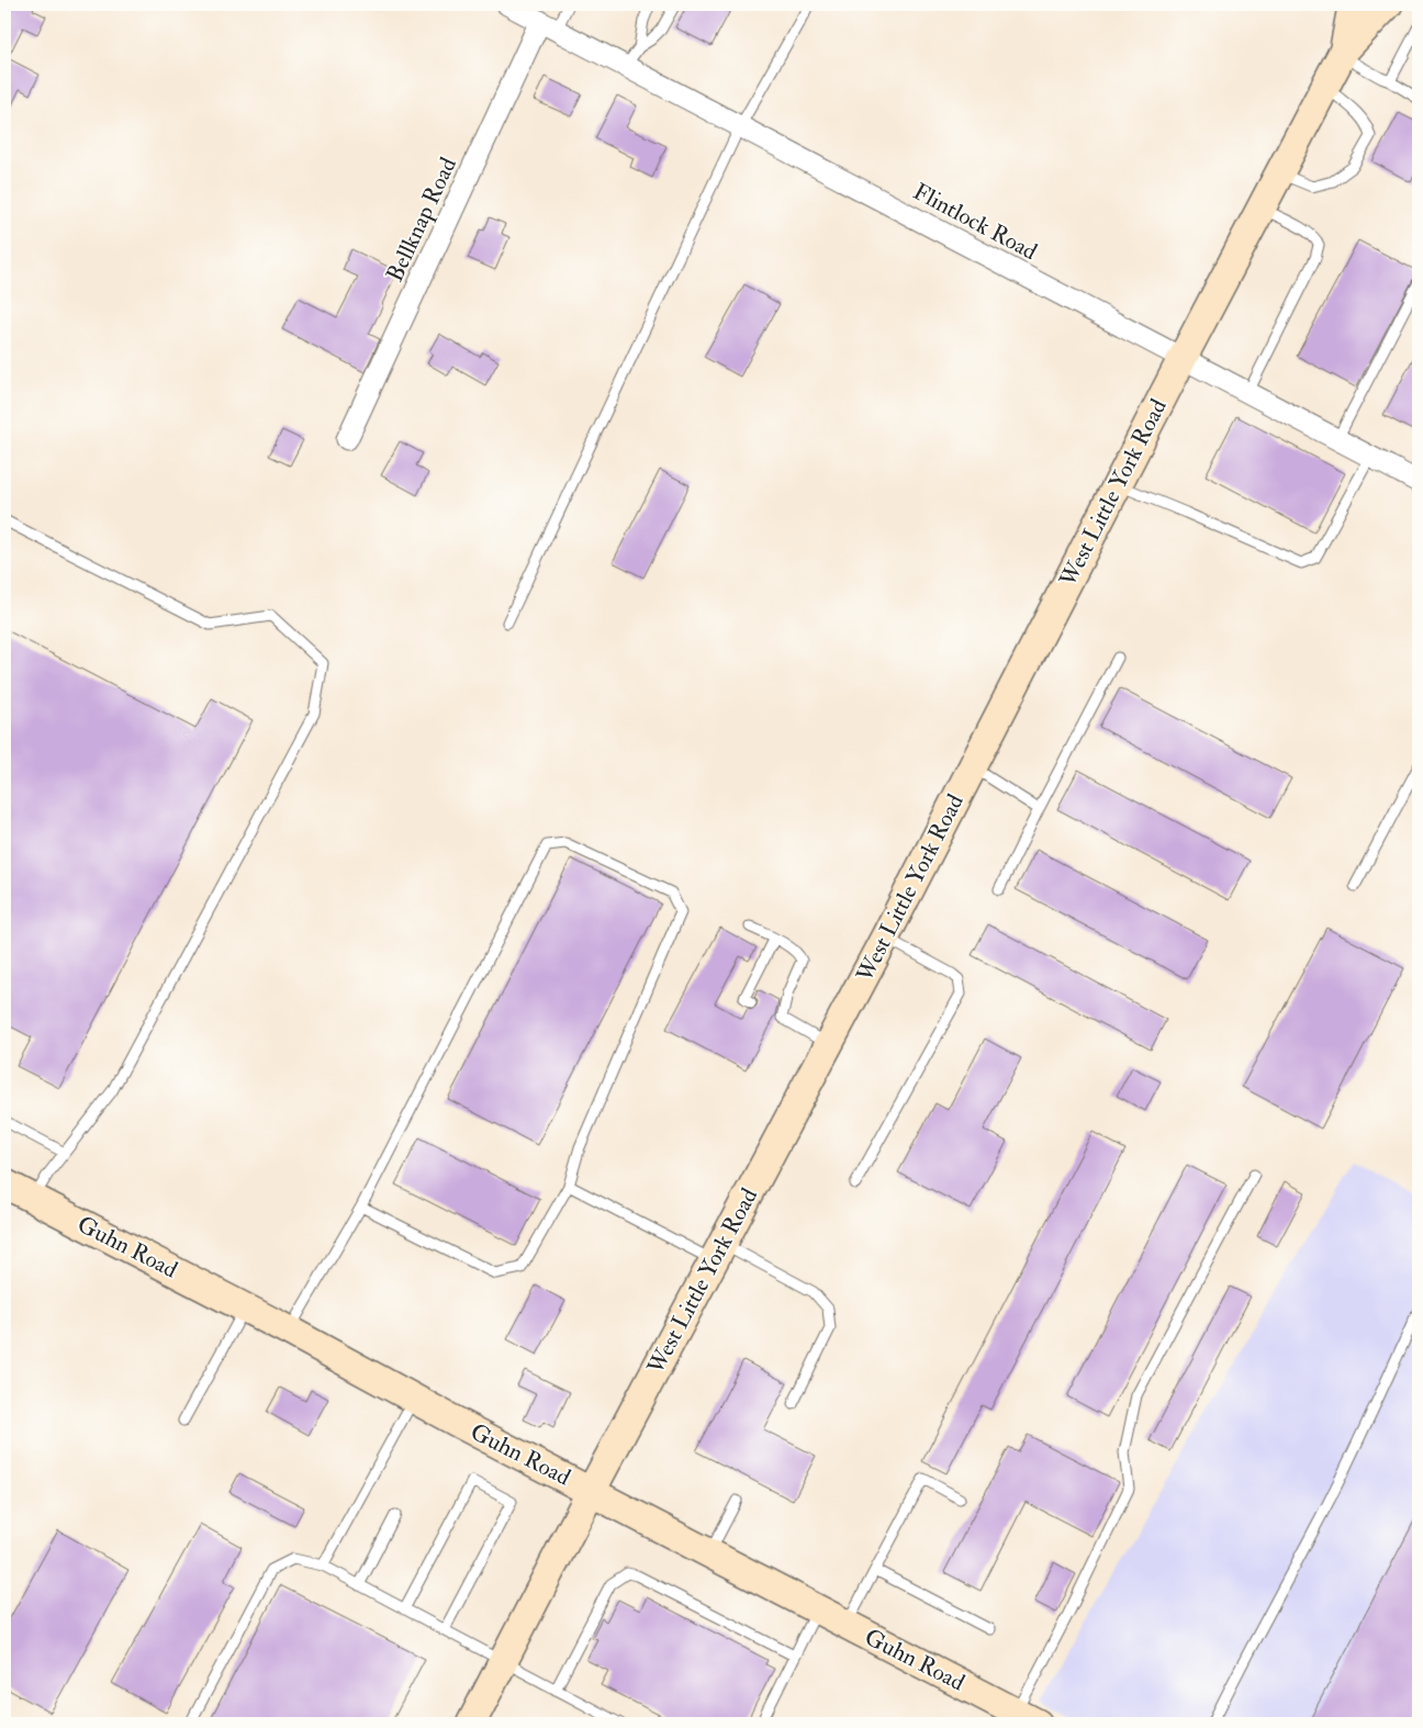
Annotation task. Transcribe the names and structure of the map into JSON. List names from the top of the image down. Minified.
{"streets":{"main road":["West Little York Road","Guhn Road"],"street":["Bellknap Road","Flintlock Road"]},"crossings":[["Bellknap Road","Flintlock Road"],["Flintlock Road","West Little York Road"],["West Little York Road","Guhn Road"]]}
